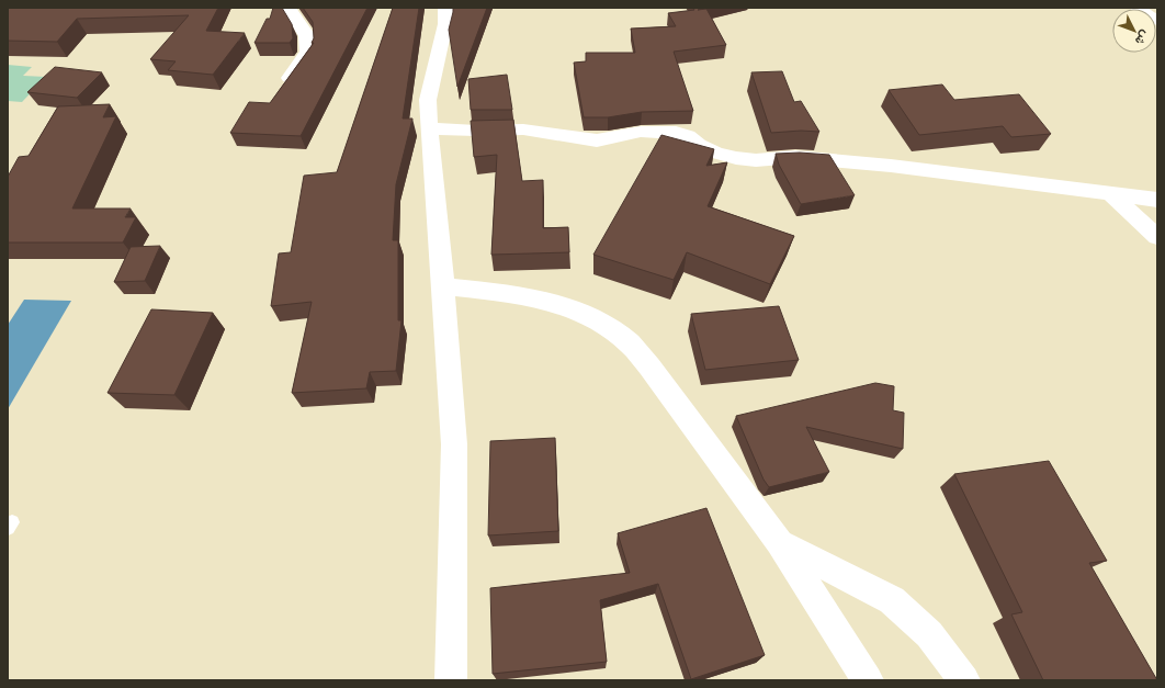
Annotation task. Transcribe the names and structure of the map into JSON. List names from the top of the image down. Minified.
{"north":"bottom right"}
